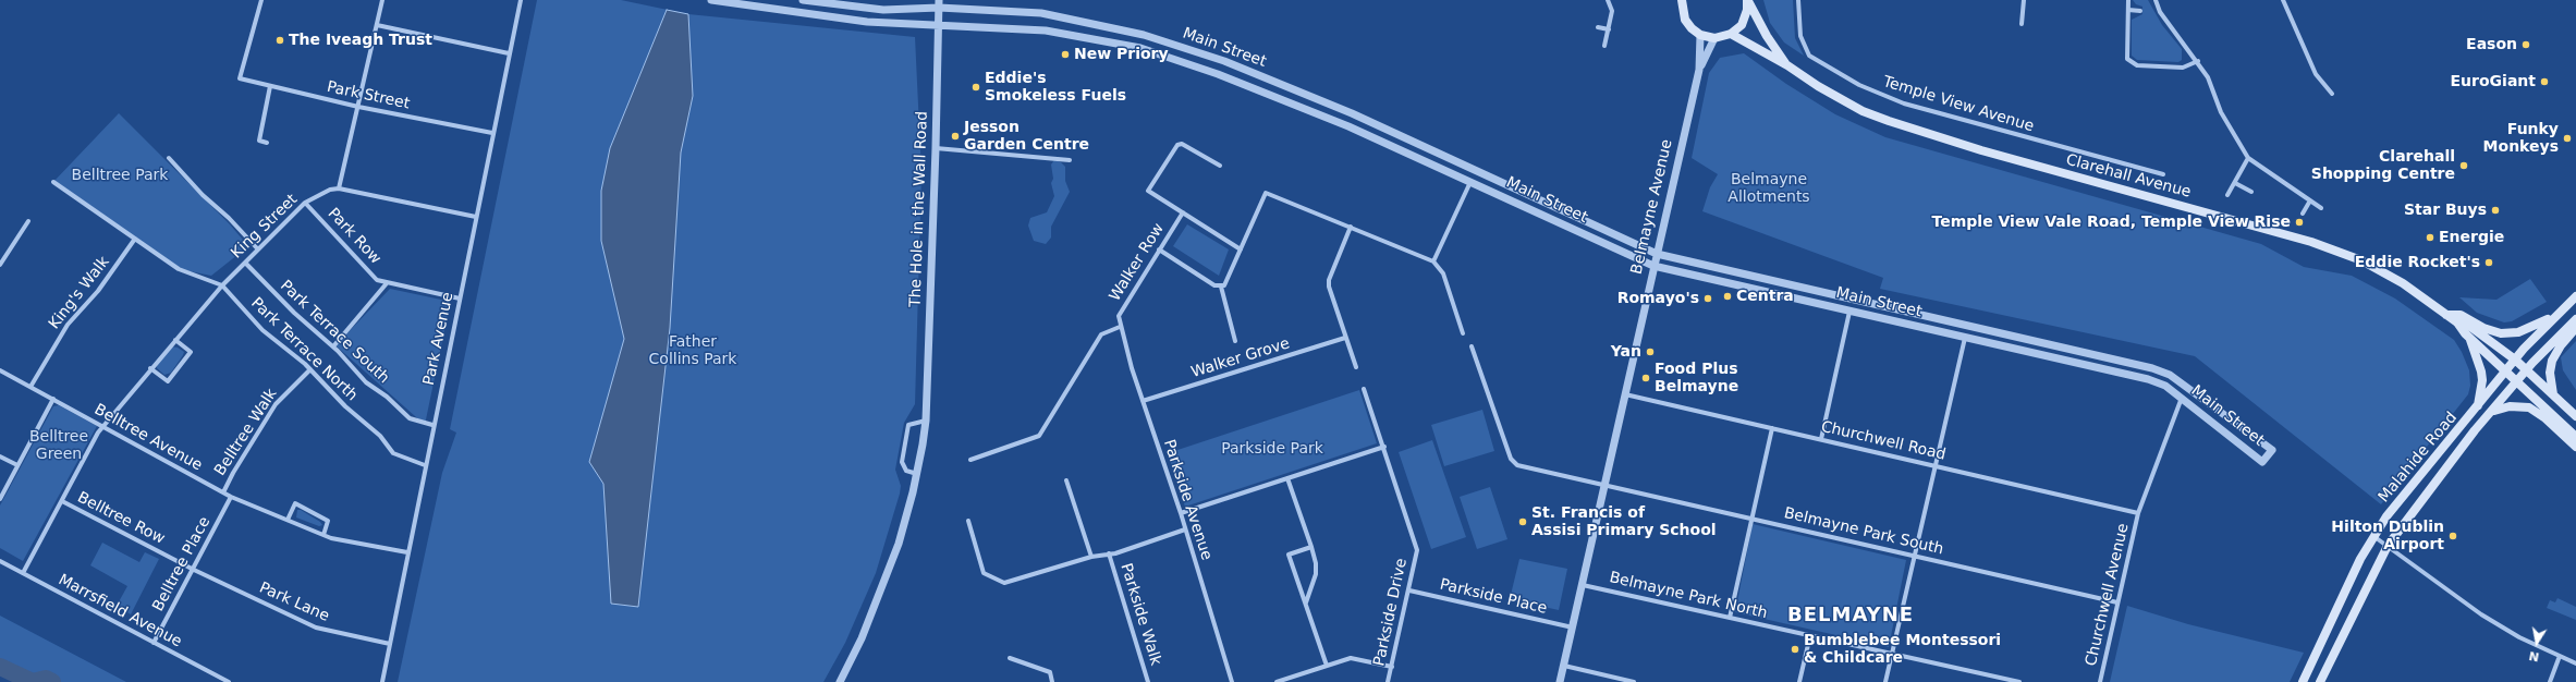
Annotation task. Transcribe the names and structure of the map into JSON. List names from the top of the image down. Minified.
{"streets":{"main road":["Clarehall Avenue","Malahide Road"],"street":["Main Street","Park Street","Temple View Avenue","Belmayne Avenue","The Hole in the Wall Road","King Street","Park Row","Walker Row","King's Walk","Park Terrace South","Park Avenue","Park Terrace North","Walker Grove","Belltree Walk","Belltree Avenue","Churchwell Road","Parkside Avenue","Belltree Row","Belmayne Park South","Belltree Place","Churchwell Avenue","Belmayne Park North","Parkside Place","Park Lane","Marrsfield Avenue","Parkside Drive","Parkside Walk"]},"crossings":[["Main Street","Belmayne Avenue"],["Main Street","The Hole in the Wall Road"],["Main Street","Churchwell Avenue"],["Park Street","Park Avenue"],["Clarehall Avenue","Malahide Road"],["Belmayne Avenue","Churchwell Road"],["Belmayne Avenue","Belmayne Park South"],["Belmayne Avenue","Belmayne Park North"],["Belmayne Avenue","Parkside Place"],["King Street","Park Row"],["King Street","Park Terrace South"],["King Street","Park Terrace North"],["King Street","Belltree Avenue"],["Park Row","Park Terrace South"],["Park Row","Park Avenue"],["Walker Row","Parkside Avenue"],["King's Walk","Park Terrace North"],["King's Walk","Belltree Avenue"],["Park Terrace South","Park Avenue"],["Park Avenue","Park Terrace North"],["Park Avenue","Belltree Avenue"],["Park Avenue","Park Lane"],["Park Terrace North","Belltree Walk"],["Walker Grove","Parkside Avenue"],["Belltree Walk","Belltree Avenue"],["Belltree Avenue","Belltree Place"],["Churchwell Road","Churchwell Avenue"],["Belltree Row","Belltree Place"],["Belltree Row","Park Lane"],["Belmayne Park South","Churchwell Avenue"],["Belltree Place","Park Lane"],["Belltree Place","Marrsfield Avenue"],["Parkside Place","Parkside Drive"]],"districts":["BELMAYNE"],"parks":["Belltree Park","Belmayne Allotments","Father Collins Park","Belltree Green","Parkside Park"],"places":["The Iveagh Trust","Eason","New Priory","EuroGiant","Eddie's Smokeless Fuels","Jesson Garden Centre","Funky Monkeys","Clarehall Shopping Centre","Star Buys","Temple View Vale Road, Temple View Rise","Energie","Eddie Rocket's","Centra","Romayo's","Yan","Food Plus Belmayne","St. Francis of Assisi Primary School","Hilton Dublin Airport","Bumblebee Montessori & Childcare"],"north":"bottom"}
